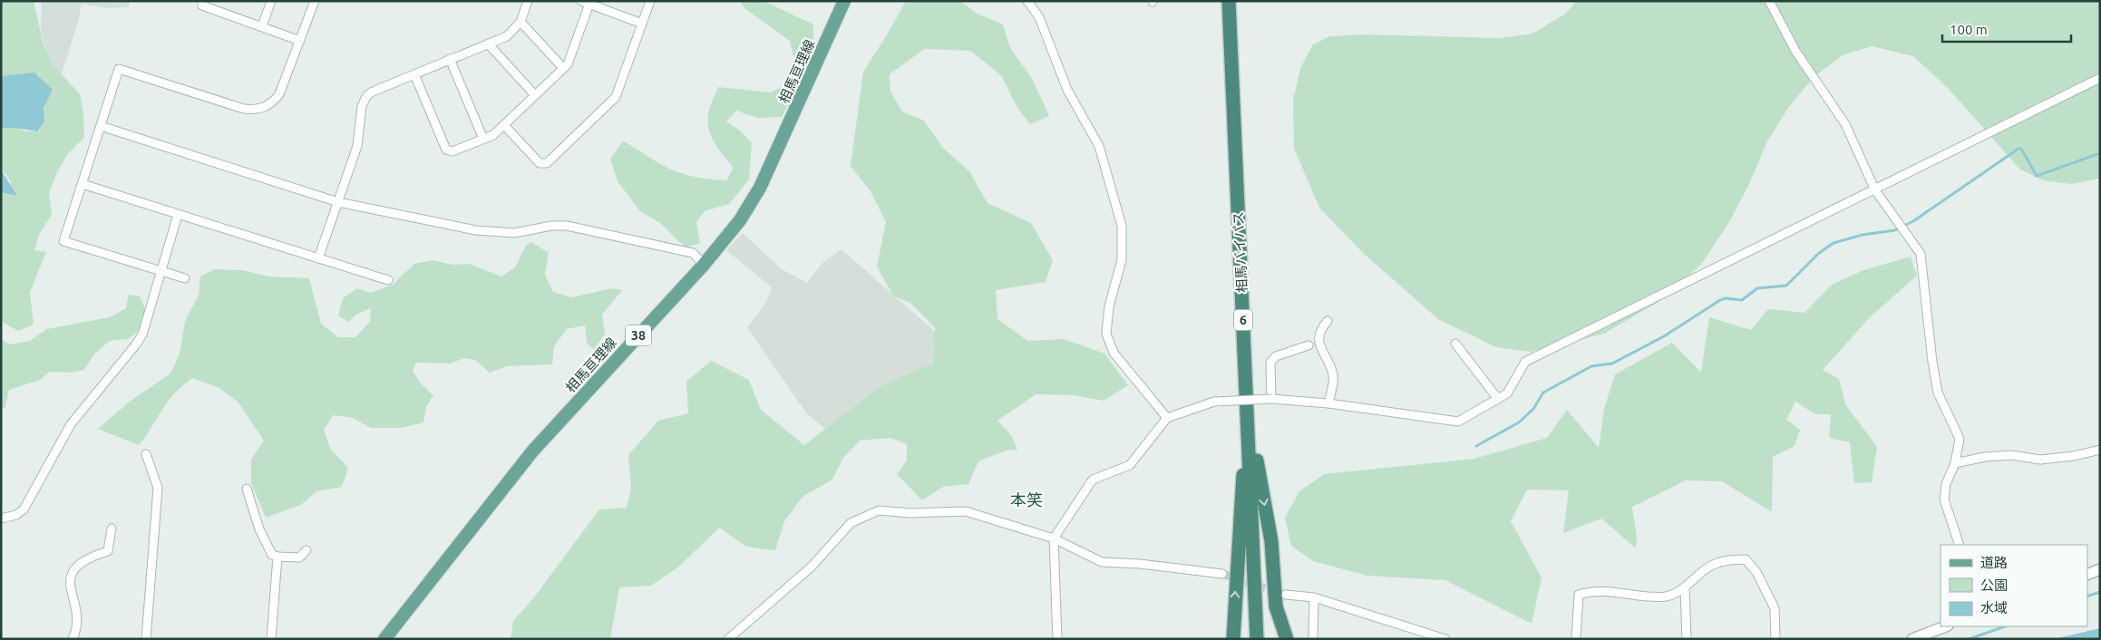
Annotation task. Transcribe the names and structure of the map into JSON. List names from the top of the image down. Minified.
{"streets":{"highway":["相馬バイパス","6"],"main road":["相馬亘理線","38"]},"districts":["本笑"],"legend":["道路","公園","水域"],"scale_bar":"100 m"}
